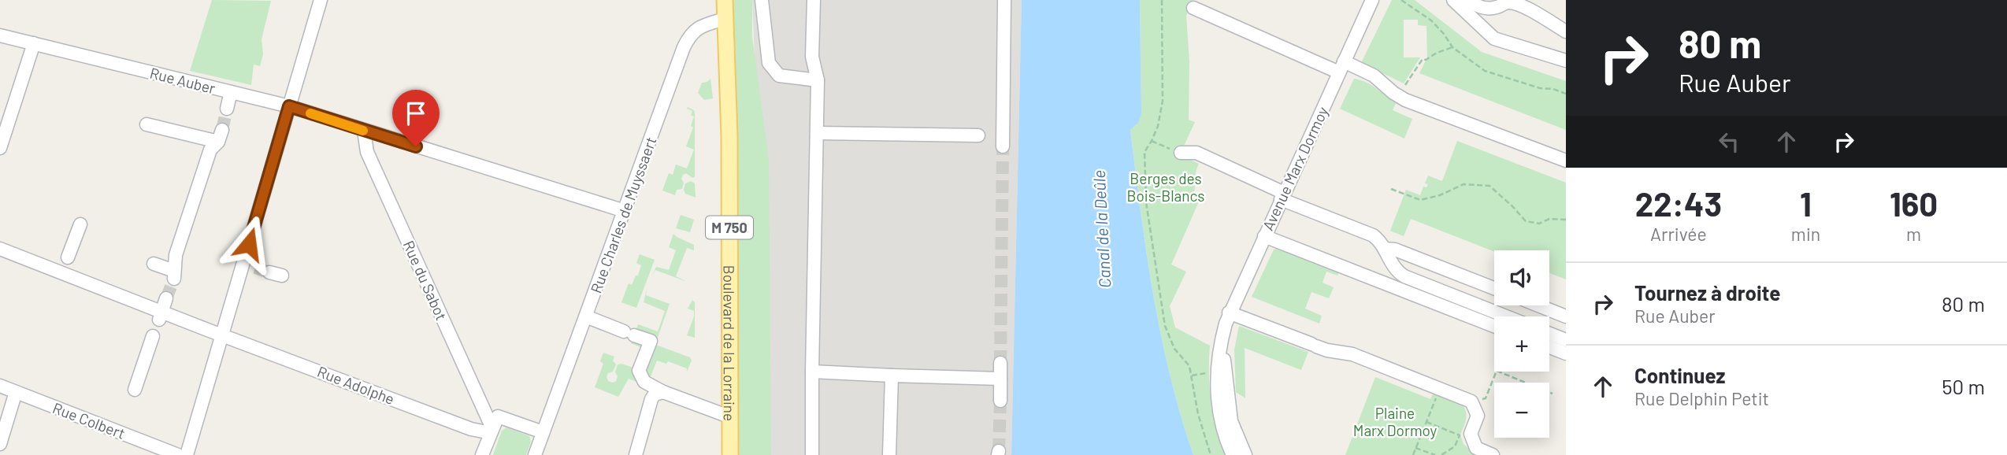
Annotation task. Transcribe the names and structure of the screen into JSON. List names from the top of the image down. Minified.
{"streets":{"main road":["M 750","Boulevard de la Lorraine"],"street":["Rue Auber","Avenue Marx Dormoy","Rue Charles de Muyssaert","Rue du Sabot","Rue Adolphe","Rue Colbert"]},"crossings":[["Rue Auber","Rue Charles de Muyssaert"],["Rue Auber","Rue du Sabot"],["Rue Charles de Muyssaert","Boulevard de la Lorraine"],["Rue du Sabot","Rue Adolphe"]],"water":["Canal de la Deûle"],"parks":["Berges des Bois-Blancs","Plaine Marx Dormoy"],"page":{"turn":["80 m","Rue Auber"],"eta":["22:43","Arrivée","1","min","160","m"],"map_buttons":["+","−"],"list":[{"name":"Tournez à droite","note":"Rue Auber","value":"80 m"},{"name":"Continuez","note":"Rue Delphin Petit","value":"50 m"}]}}
